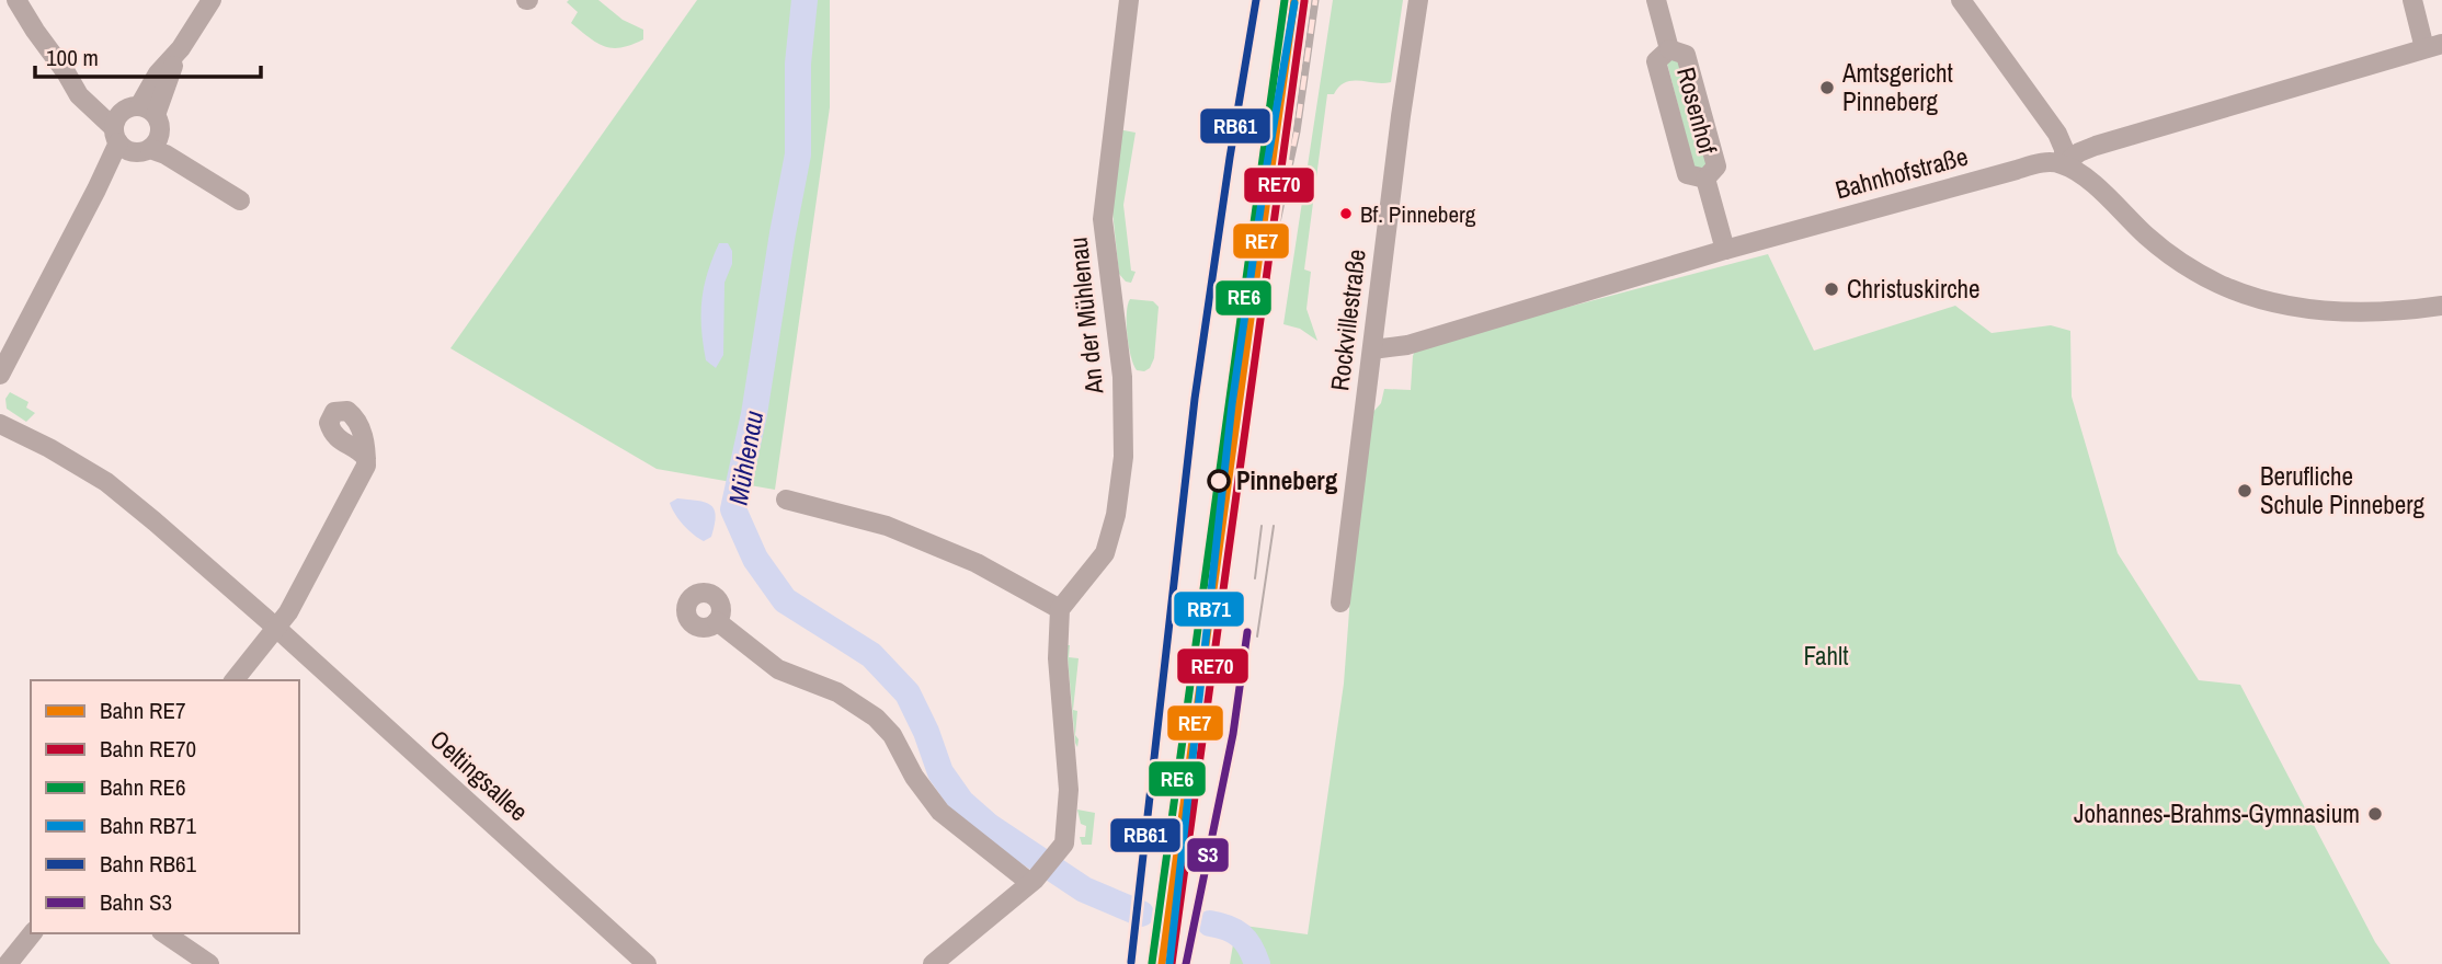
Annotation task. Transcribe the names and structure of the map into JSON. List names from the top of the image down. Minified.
{"streets":{"street":["Rosenhof","Bahnhofstraße","An der Mühlenau","Rockvillestraße","Oeltingsallee"]},"crossings":[["Rosenhof","Bahnhofstraße"],["Bahnhofstraße","Rockvillestraße"]],"water":["Mühlenau"],"parks":["Fahlt"],"places":["Amtsgericht Pinneberg","Bf. Pinneberg","Christuskirche","Pinneberg","Berufliche Schule Pinneberg","Johannes-Brahms-Gymnasium"],"lines":["rail line RE7","rail line RE6","rail line RB61","rail line RE70","rail line RB71","rail line S3"],"legend":["Bahn RE7","Bahn RE70","Bahn RE6","Bahn RB71","Bahn RB61","Bahn S3"],"scale_bar":"100 m"}
